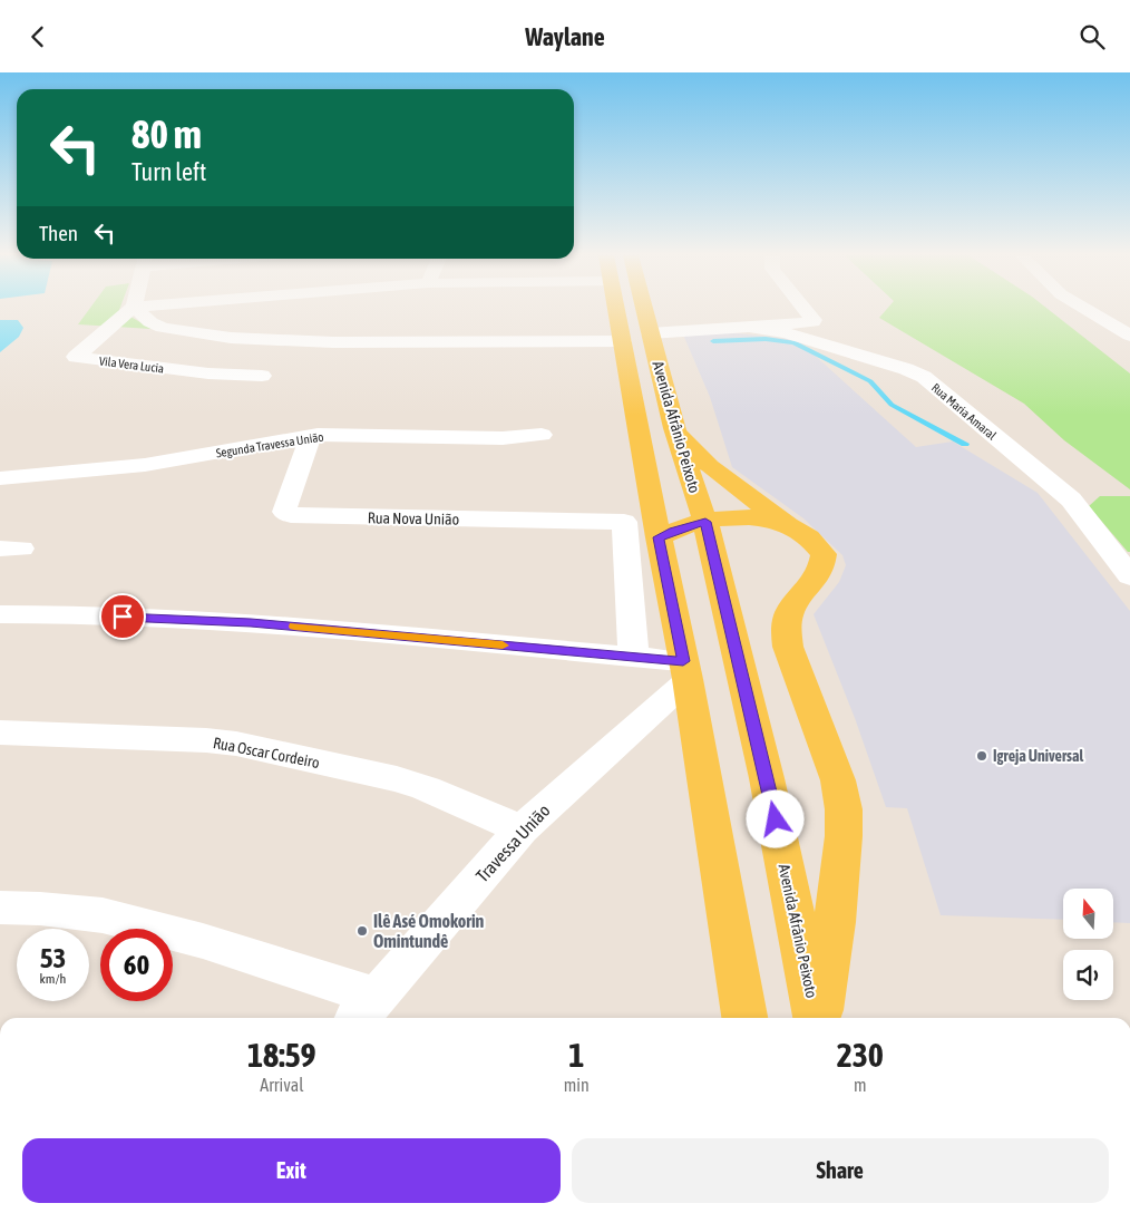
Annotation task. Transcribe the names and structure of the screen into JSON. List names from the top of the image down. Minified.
{"streets":{"main road":["Avenida Afrânio Peixoto"],"street":["Vila Vera Lucia","Rua Maria Amaral","Segunda Travessa União","Rua Nova União","Rua Oscar Cordeiro","Travessa União"]},"crossings":[["Avenida Afrânio Peixoto","Travessa União"],["Segunda Travessa União","Rua Nova União"],["Rua Oscar Cordeiro","Travessa União"]],"places":["Igreja Universal","Ilê Asé Omokorin Omintundê"],"north":"top","page":{"header":"Waylane","turn":["80 m","Turn left"],"then":"Then","speed":"53 km/h","limit":"60","eta":["18:59","Arrival","1","min","230","m"],"buttons":["Exit","Share"]}}
